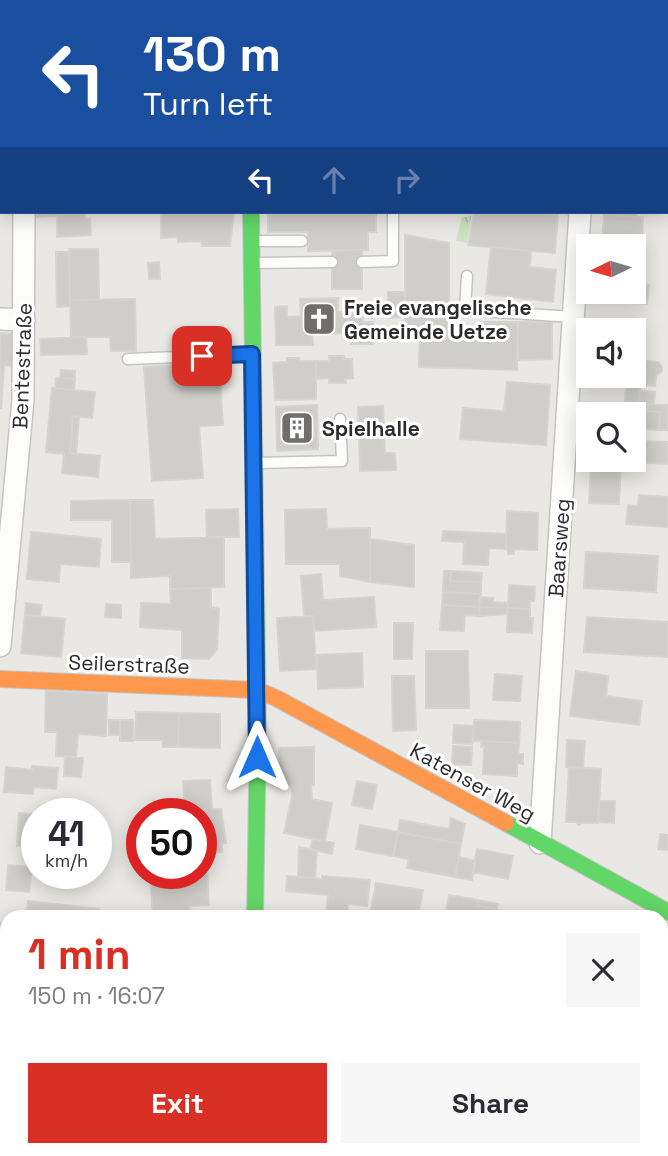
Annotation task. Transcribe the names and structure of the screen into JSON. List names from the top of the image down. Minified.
{"streets":{"street":["Bentestraße","Baarsweg","Seilerstraße","Katenser Weg"]},"crossings":[["Baarsweg","Katenser Weg"],["Seilerstraße","Katenser Weg"]],"places":{"church":["Freie evangelische Gemeinde Uetze"],"building":["Spielhalle"]},"north":"left","page":{"turn":["130 m","Turn left"],"speed":"41 km/h","limit":"50","heading":["1 min","150 m · 16:07"],"buttons":["Exit","Share"]}}
